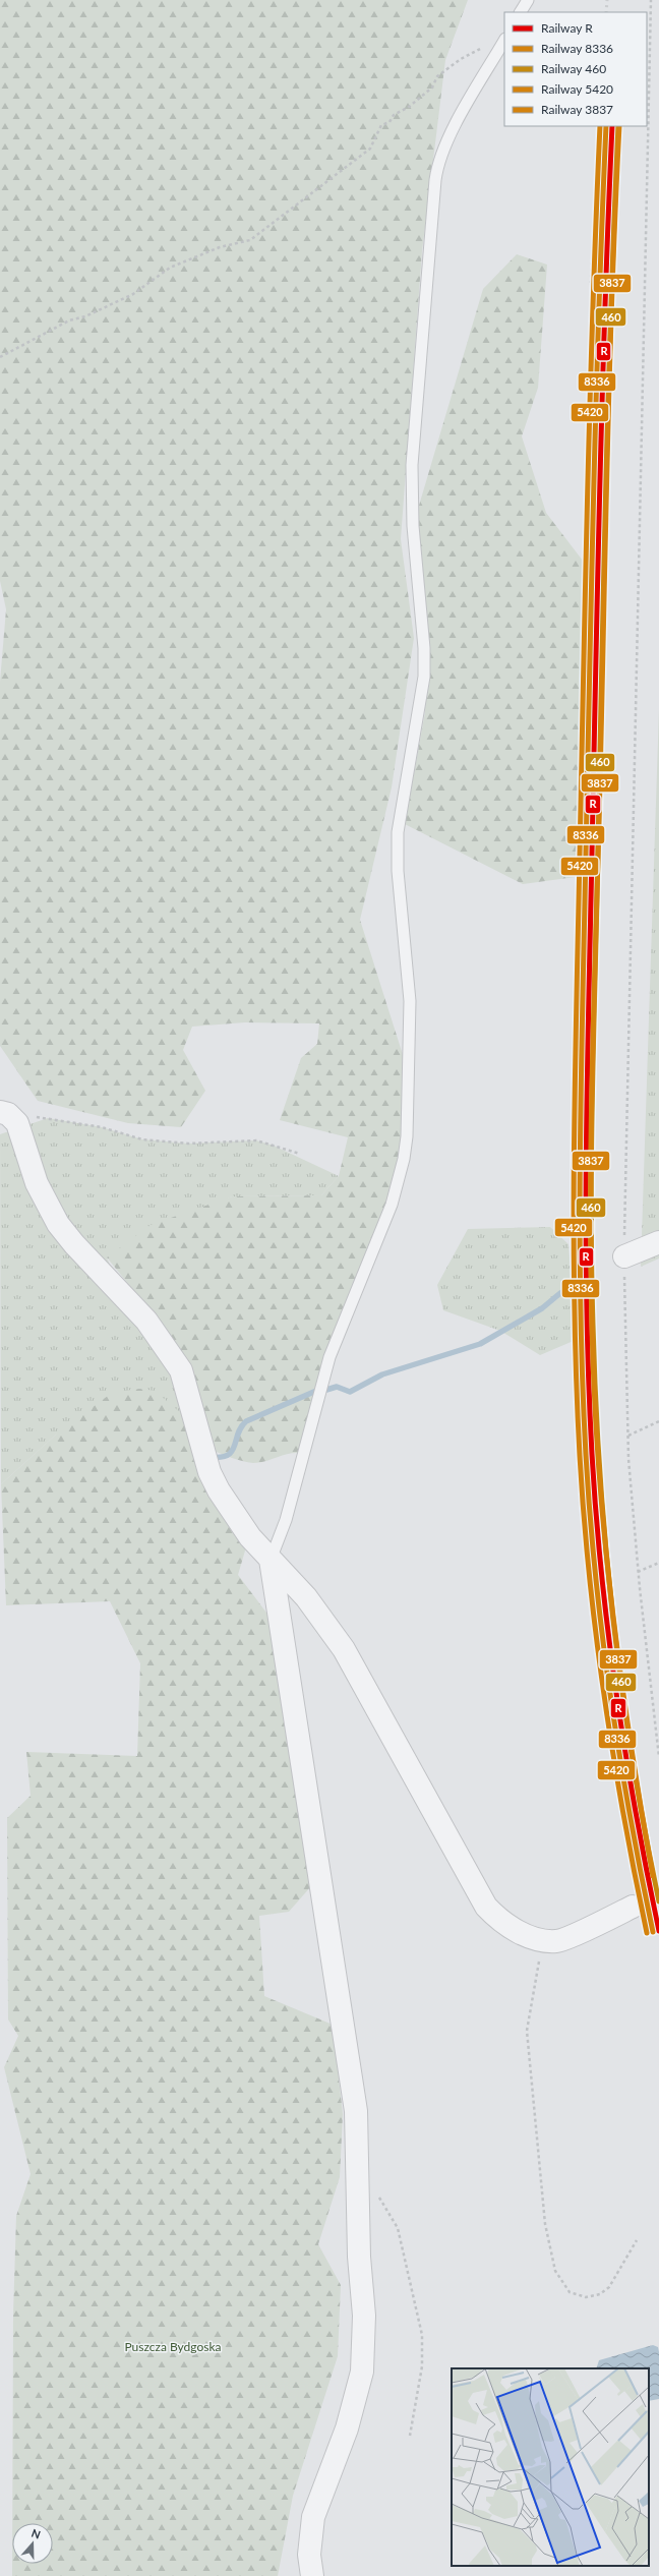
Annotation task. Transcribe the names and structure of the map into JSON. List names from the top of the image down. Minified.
{"parks":["Puszcza Bydgoska"],"lines":["rail line R","rail line 8336","rail line 460","rail line 5420","rail line 3837"],"legend":["Railway R","Railway 8336","Railway 460","Railway 5420","Railway 3837"],"north":"top"}
